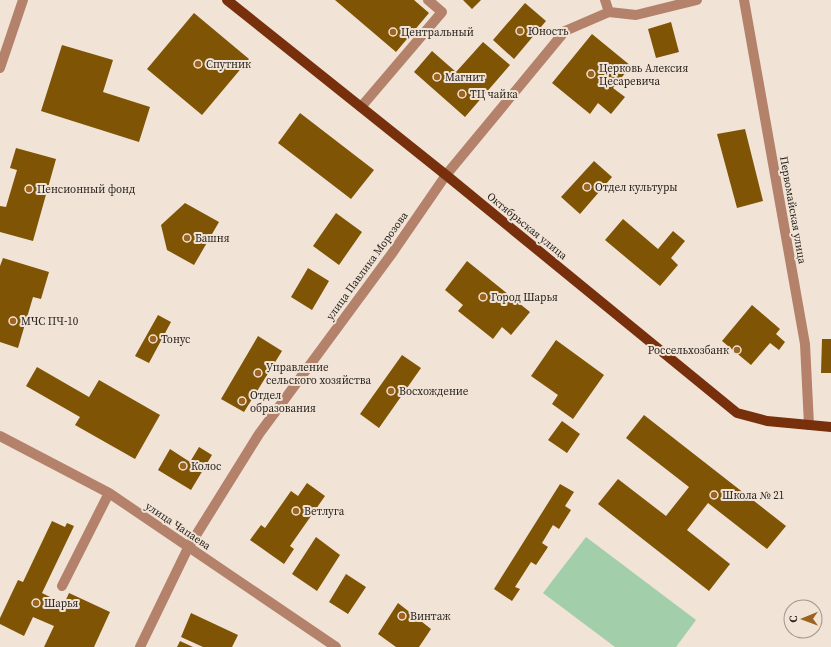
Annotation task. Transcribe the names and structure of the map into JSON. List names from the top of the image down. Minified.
{"streets":{"main road":["Октябрьская улица"],"street":["Первомайская улица","улица Павлика Морозова","улица Чапаева"]},"crossings":[["Первомайская улица","Октябрьская улица"],["Октябрьская улица","улица Павлика Морозова"],["улица Павлика Морозова","улица Чапаева"]],"places":["Юность","Центральный","Спутник","Церковь Алексия Цесаревича","Магнит","ТЦ чайка","Отдел культуры","Пенсионный фонд","Башня","Город Шарья","МЧС ПЧ-10","Тонус","Россельхозбанк","Управление сельского хозяйства","Восхождение","Отдел образования","Колос","Школа № 21","Ветлуга","Шарья","Винтаж"],"north":"left"}
